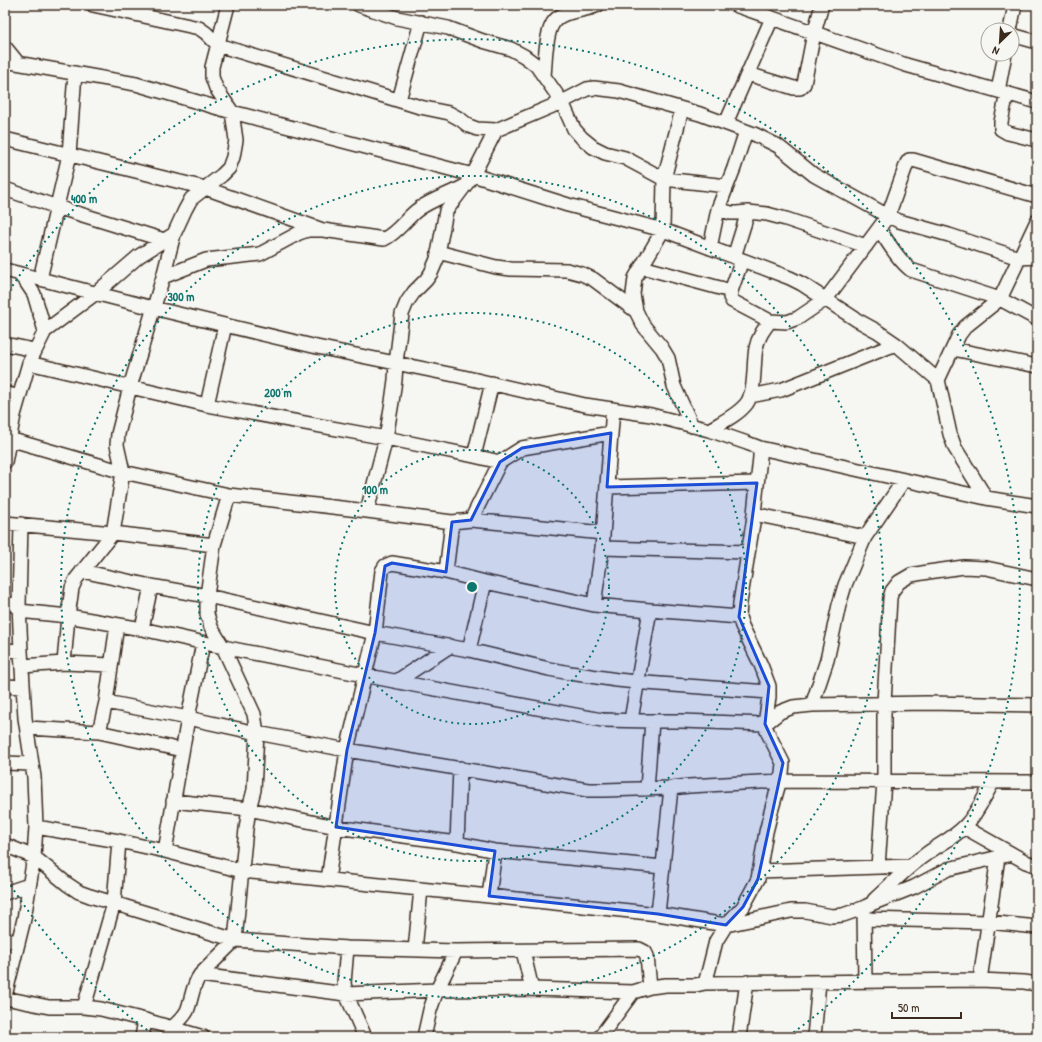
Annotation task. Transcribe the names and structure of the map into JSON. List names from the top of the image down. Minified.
{"scale_bar":"50 m","north":"bottom left","rings":["400 m","300 m","200 m","100 m"]}
